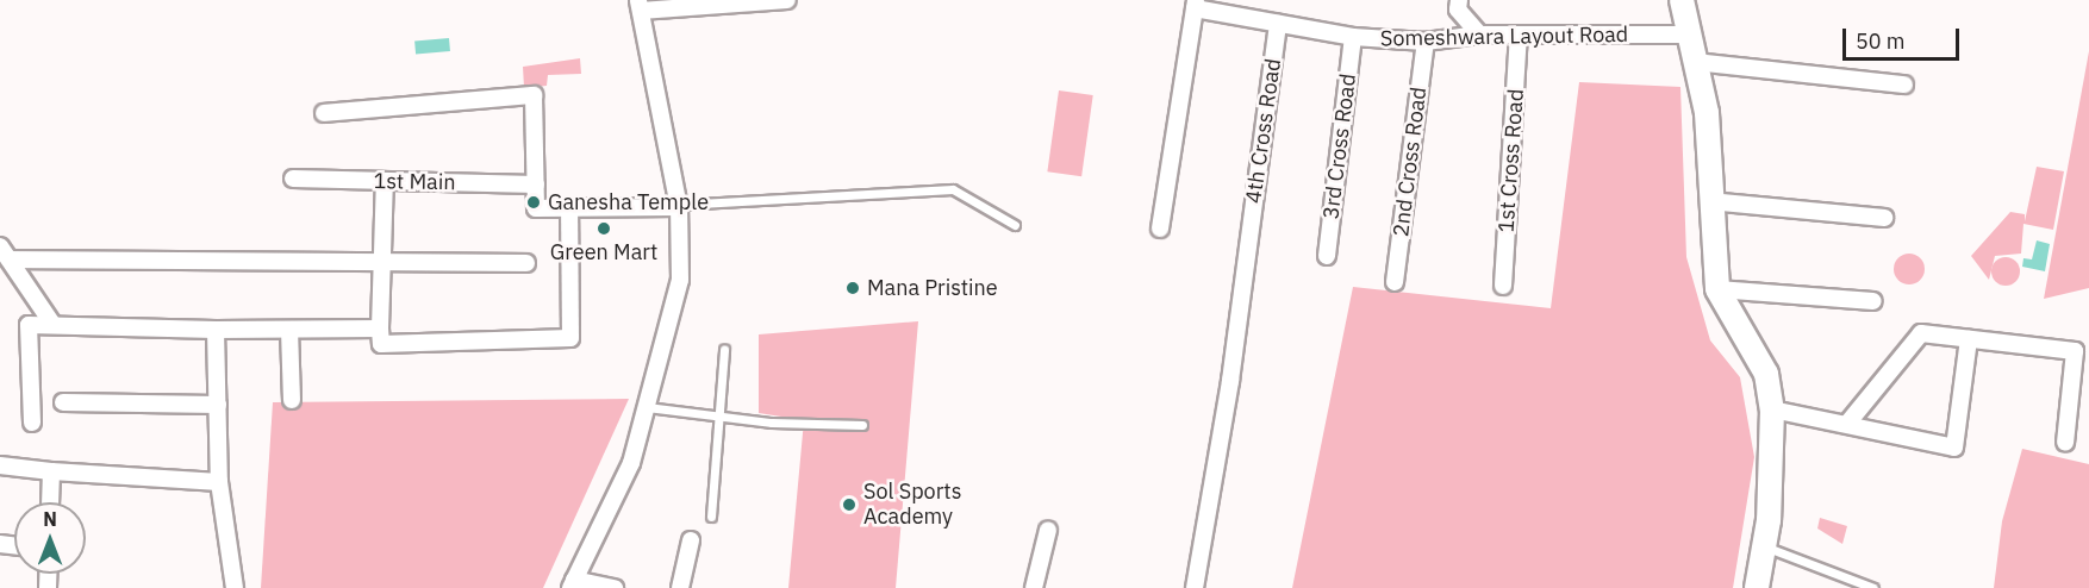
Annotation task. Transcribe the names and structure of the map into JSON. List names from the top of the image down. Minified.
{"streets":{"street":["Someshwara Layout Road","4th Cross Road","3rd Cross Road","1st Cross Road","2nd Cross Road","1st Main"]},"crossings":[["Someshwara Layout Road","4th Cross Road"],["Someshwara Layout Road","3rd Cross Road"],["Someshwara Layout Road","1st Cross Road"],["Someshwara Layout Road","2nd Cross Road"]],"places":["Ganesha Temple","Green Mart","Mana Pristine","Sol Sports Academy"],"scale_bar":"50 m","north":"top"}
